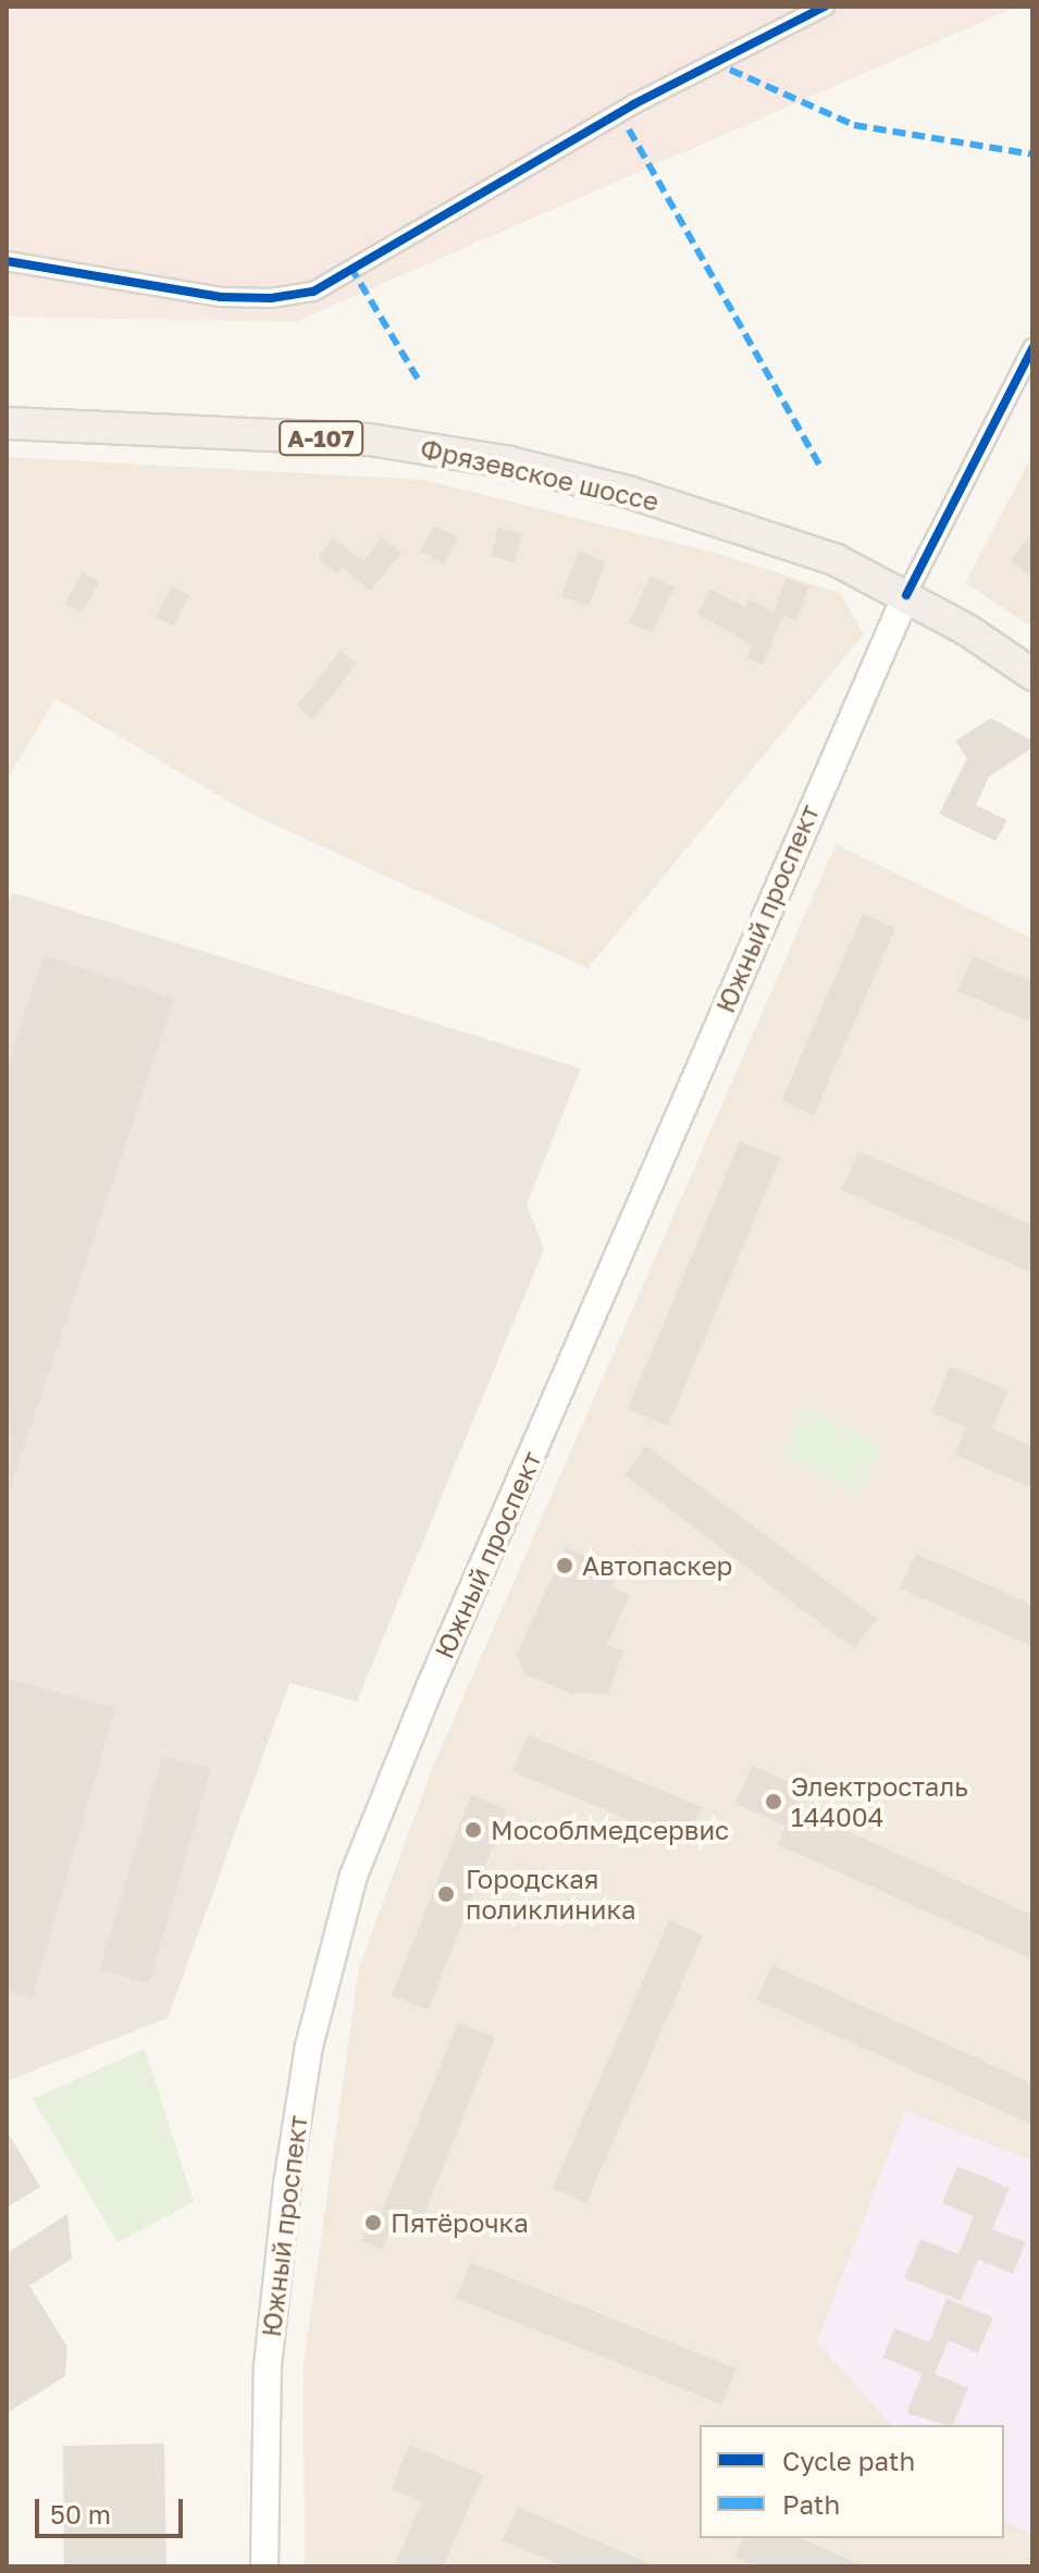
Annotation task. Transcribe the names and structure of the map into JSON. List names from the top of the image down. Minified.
{"streets":{"highway":["А-107","Фрязевское шоссе"],"main road":["Южный проспект"]},"crossings":[["Фрязевское шоссе","Южный проспект"]],"places":["Автопаскер","Электросталь 144004","Мособлмедсервис","Городская поликлиника","Пятёрочка"],"legend":["Cycle path","Path"],"scale_bar":"50 m"}
